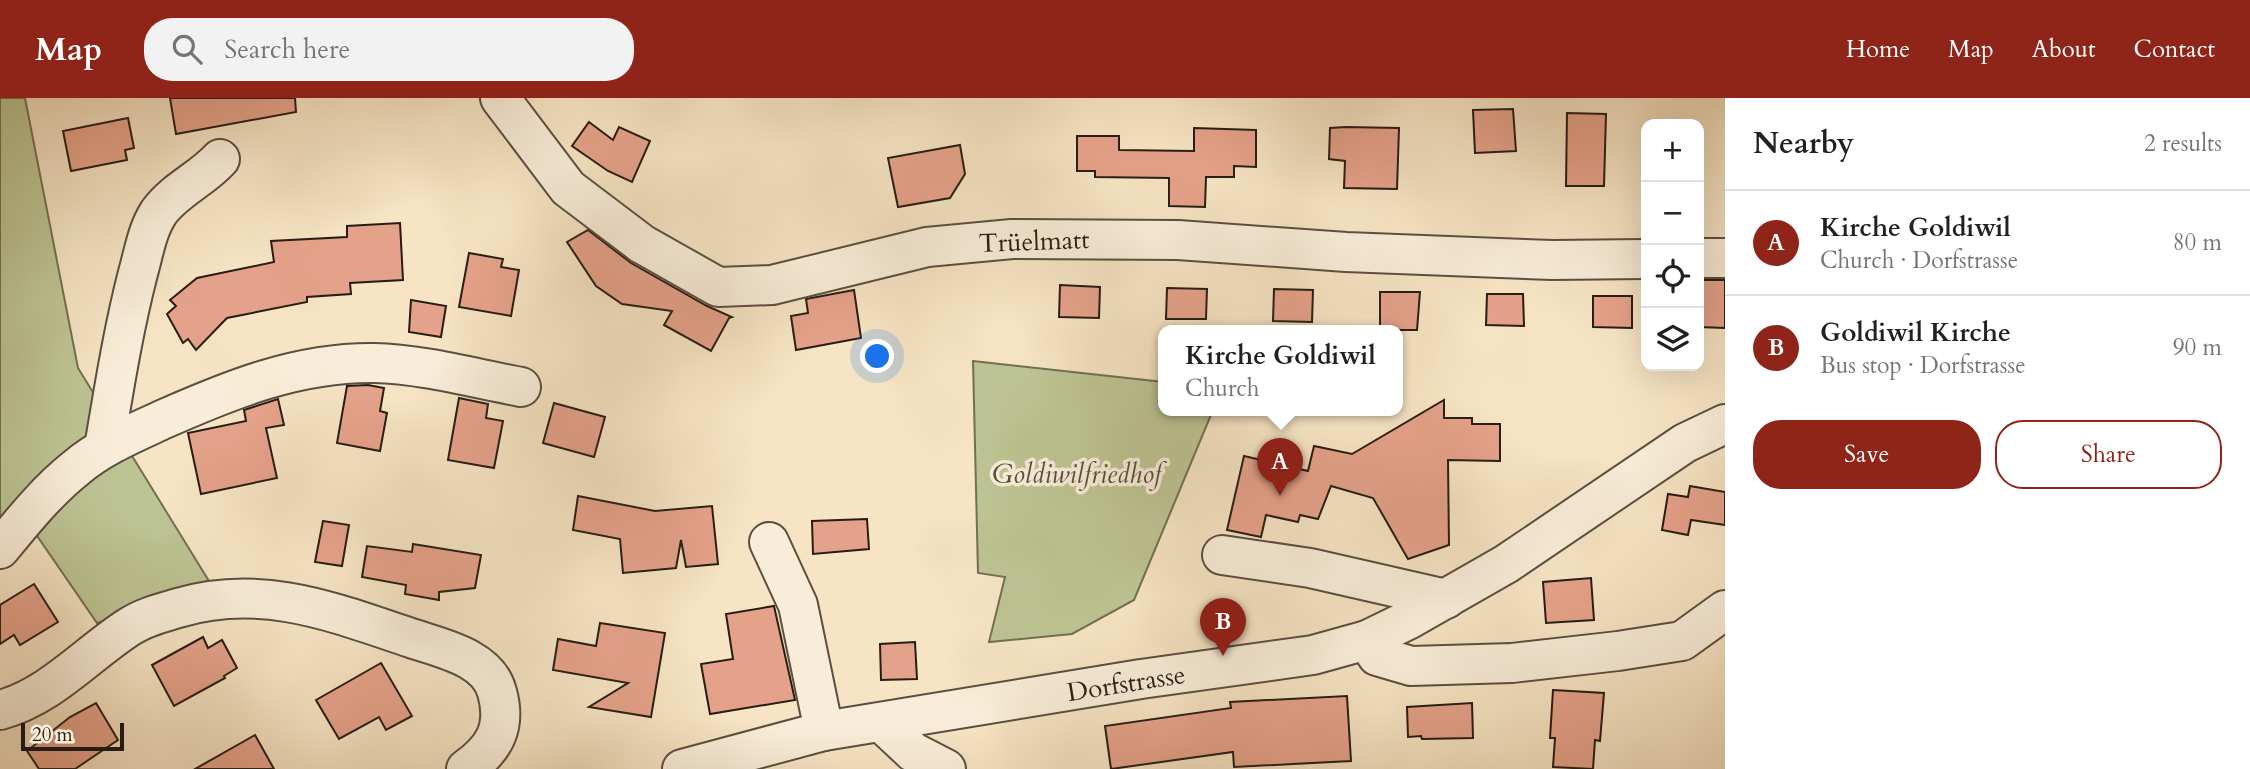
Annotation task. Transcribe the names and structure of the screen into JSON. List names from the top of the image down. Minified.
{"streets":{"street":["Trüelmatt","Dorfstrasse"]},"parks":["Goldiwilfriedhof"],"scale_bar":"20 m","page":{"header":"Map","search":"Search here","nav":["Home","Map","About","Contact"],"heading":["Nearby","2 results"],"map_buttons":["+","−"],"list":[{"mark":"A","name":"Kirche Goldiwil","note":"Church · Dorfstrasse","value":"80 m"},{"mark":"B","name":"Goldiwil Kirche","note":"Bus stop · Dorfstrasse","value":"90 m"}],"popup":["Kirche Goldiwil","Church"],"buttons":["Save","Share"],"pins":["A","B"],"scale":"20 m"}}
